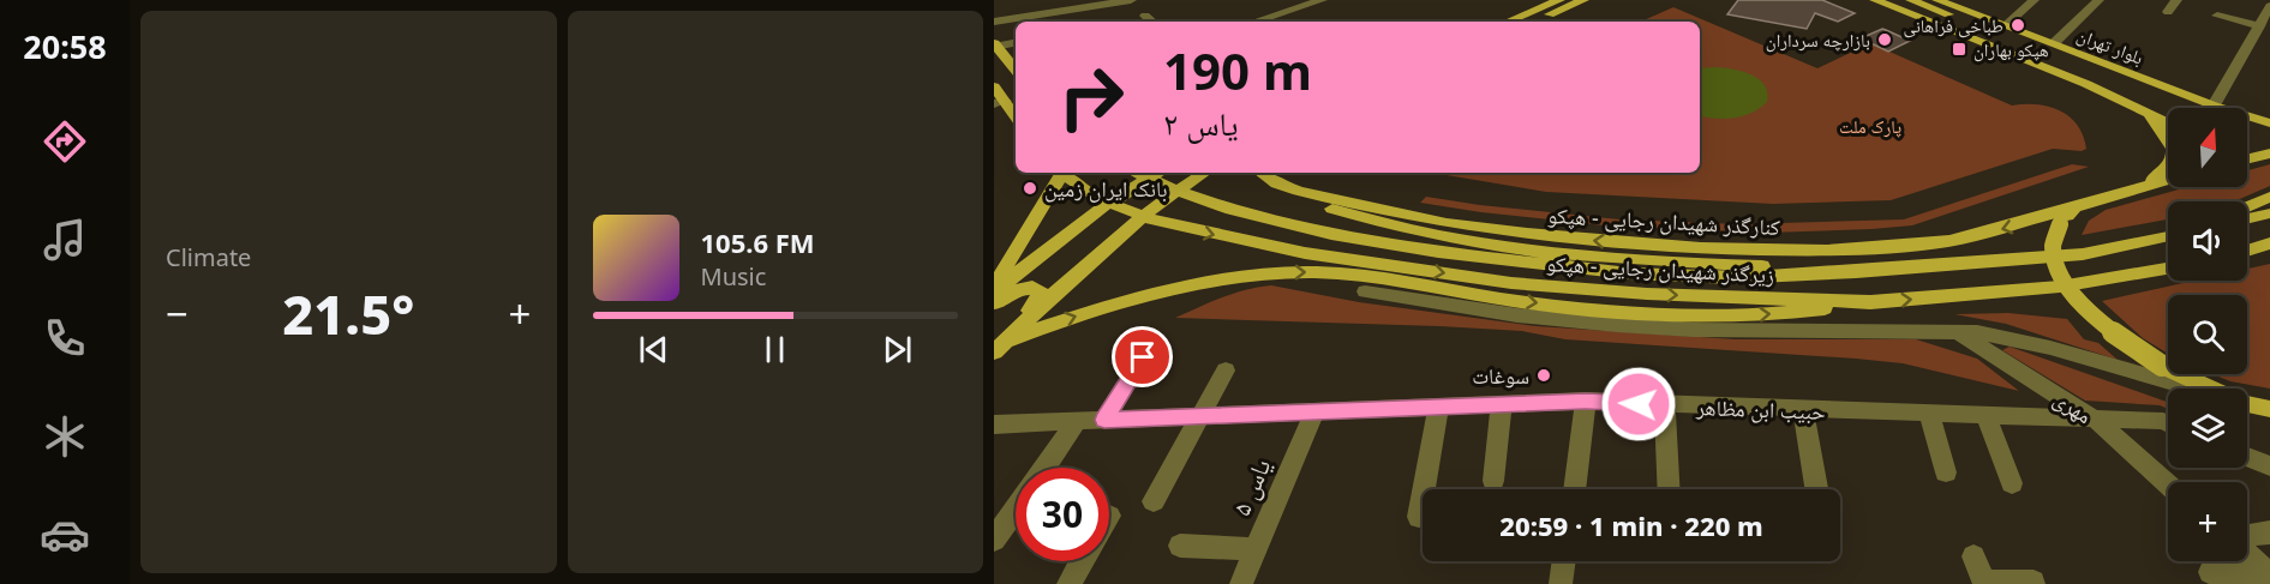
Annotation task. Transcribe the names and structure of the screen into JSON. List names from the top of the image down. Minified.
{"streets":{"main road":["بلوار تهران","کنارگذر شهیدان رجایی - هپکو","زیرگذر شهیدان رجایی - هپکو"],"street":["مهری","حبیب ابن مظاهر","یاس ۵"]},"crossings":[["مهری","حبیب ابن مظاهر"],["حبیب ابن مظاهر","یاس ۵"]],"parks":["پارک ملت"],"places":{"other":["طباخی فراهانی","بازارچه سرداران","بانک ایران زمین","سوغات"],"transit":["هپکو بهاران"]},"north":"top","page":{"tabs":"20:58","tile":"Climate","turn":["190 m","یاس ۲"],"map_buttons":"+","song":["105.6 FM","Music"],"heat":["−","21.5°","+"],"limit":"30","trip":"20:59 · 1 min · 220 m"}}
